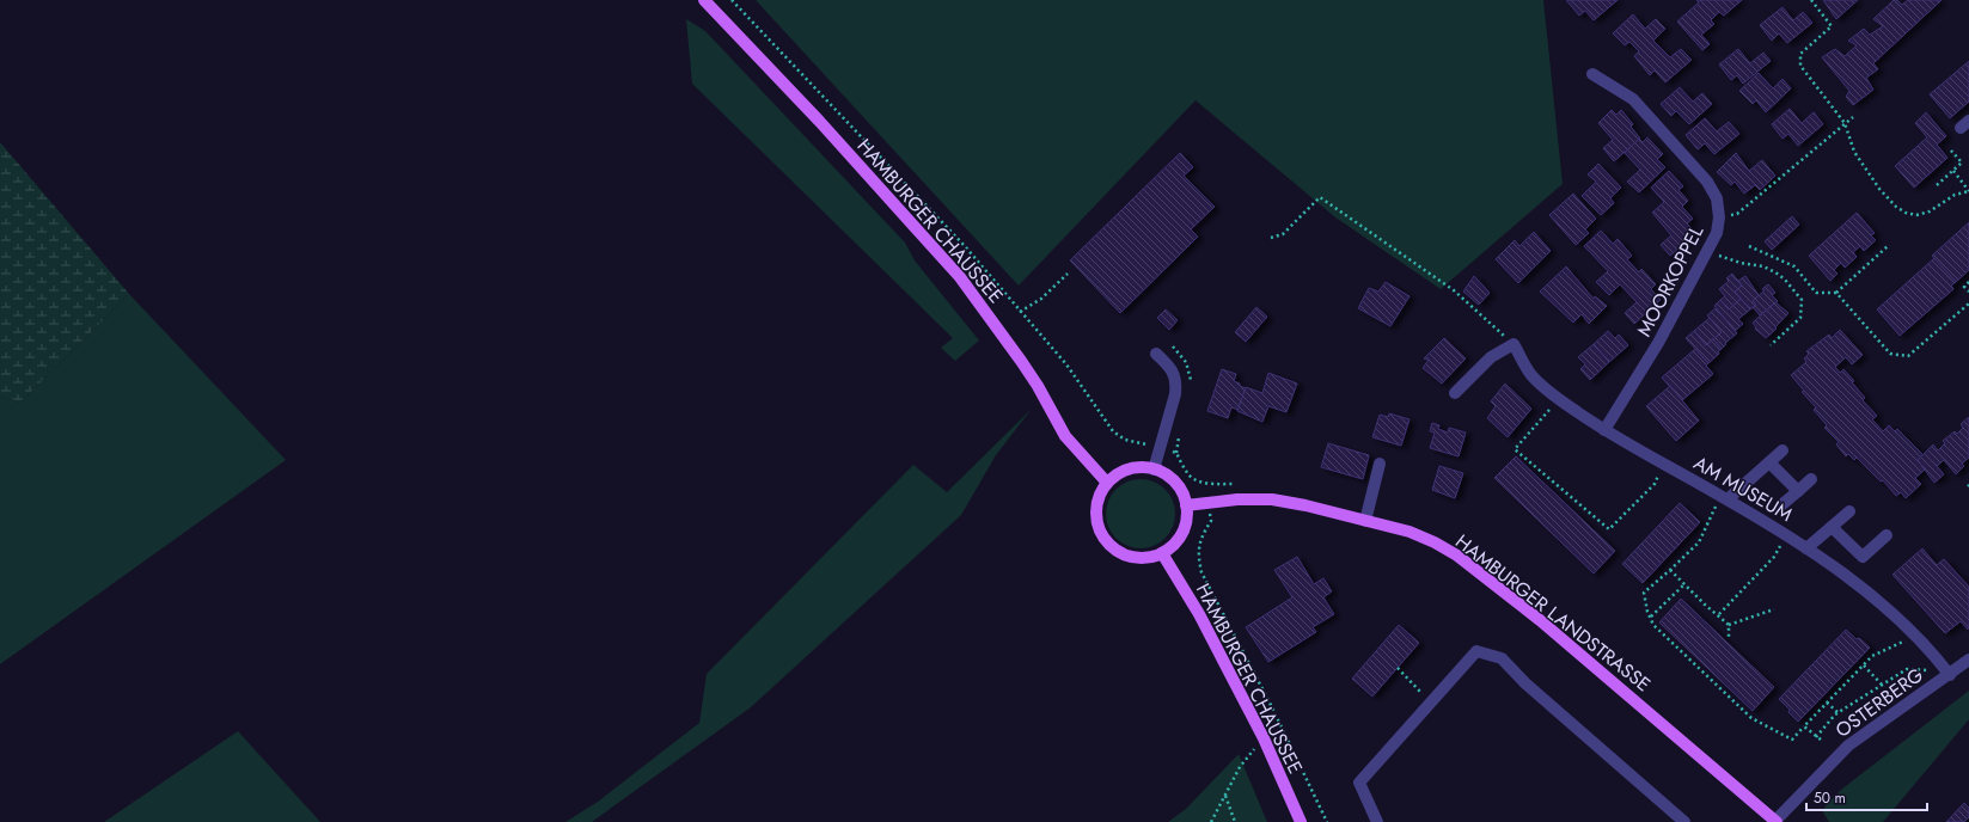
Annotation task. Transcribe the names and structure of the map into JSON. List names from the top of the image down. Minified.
{"streets":{"main road":["HAMBURGER CHAUSSEE","HAMBURGER LANDSTRASSE"],"street":["MOORKOPPEL","AM MUSEUM","OSTERBERG"]},"crossings":[["HAMBURGER CHAUSSEE","HAMBURGER LANDSTRASSE"],["MOORKOPPEL","AM MUSEUM"],["AM MUSEUM","OSTERBERG"],["HAMBURGER LANDSTRASSE","OSTERBERG"]],"scale_bar":"50 m"}
